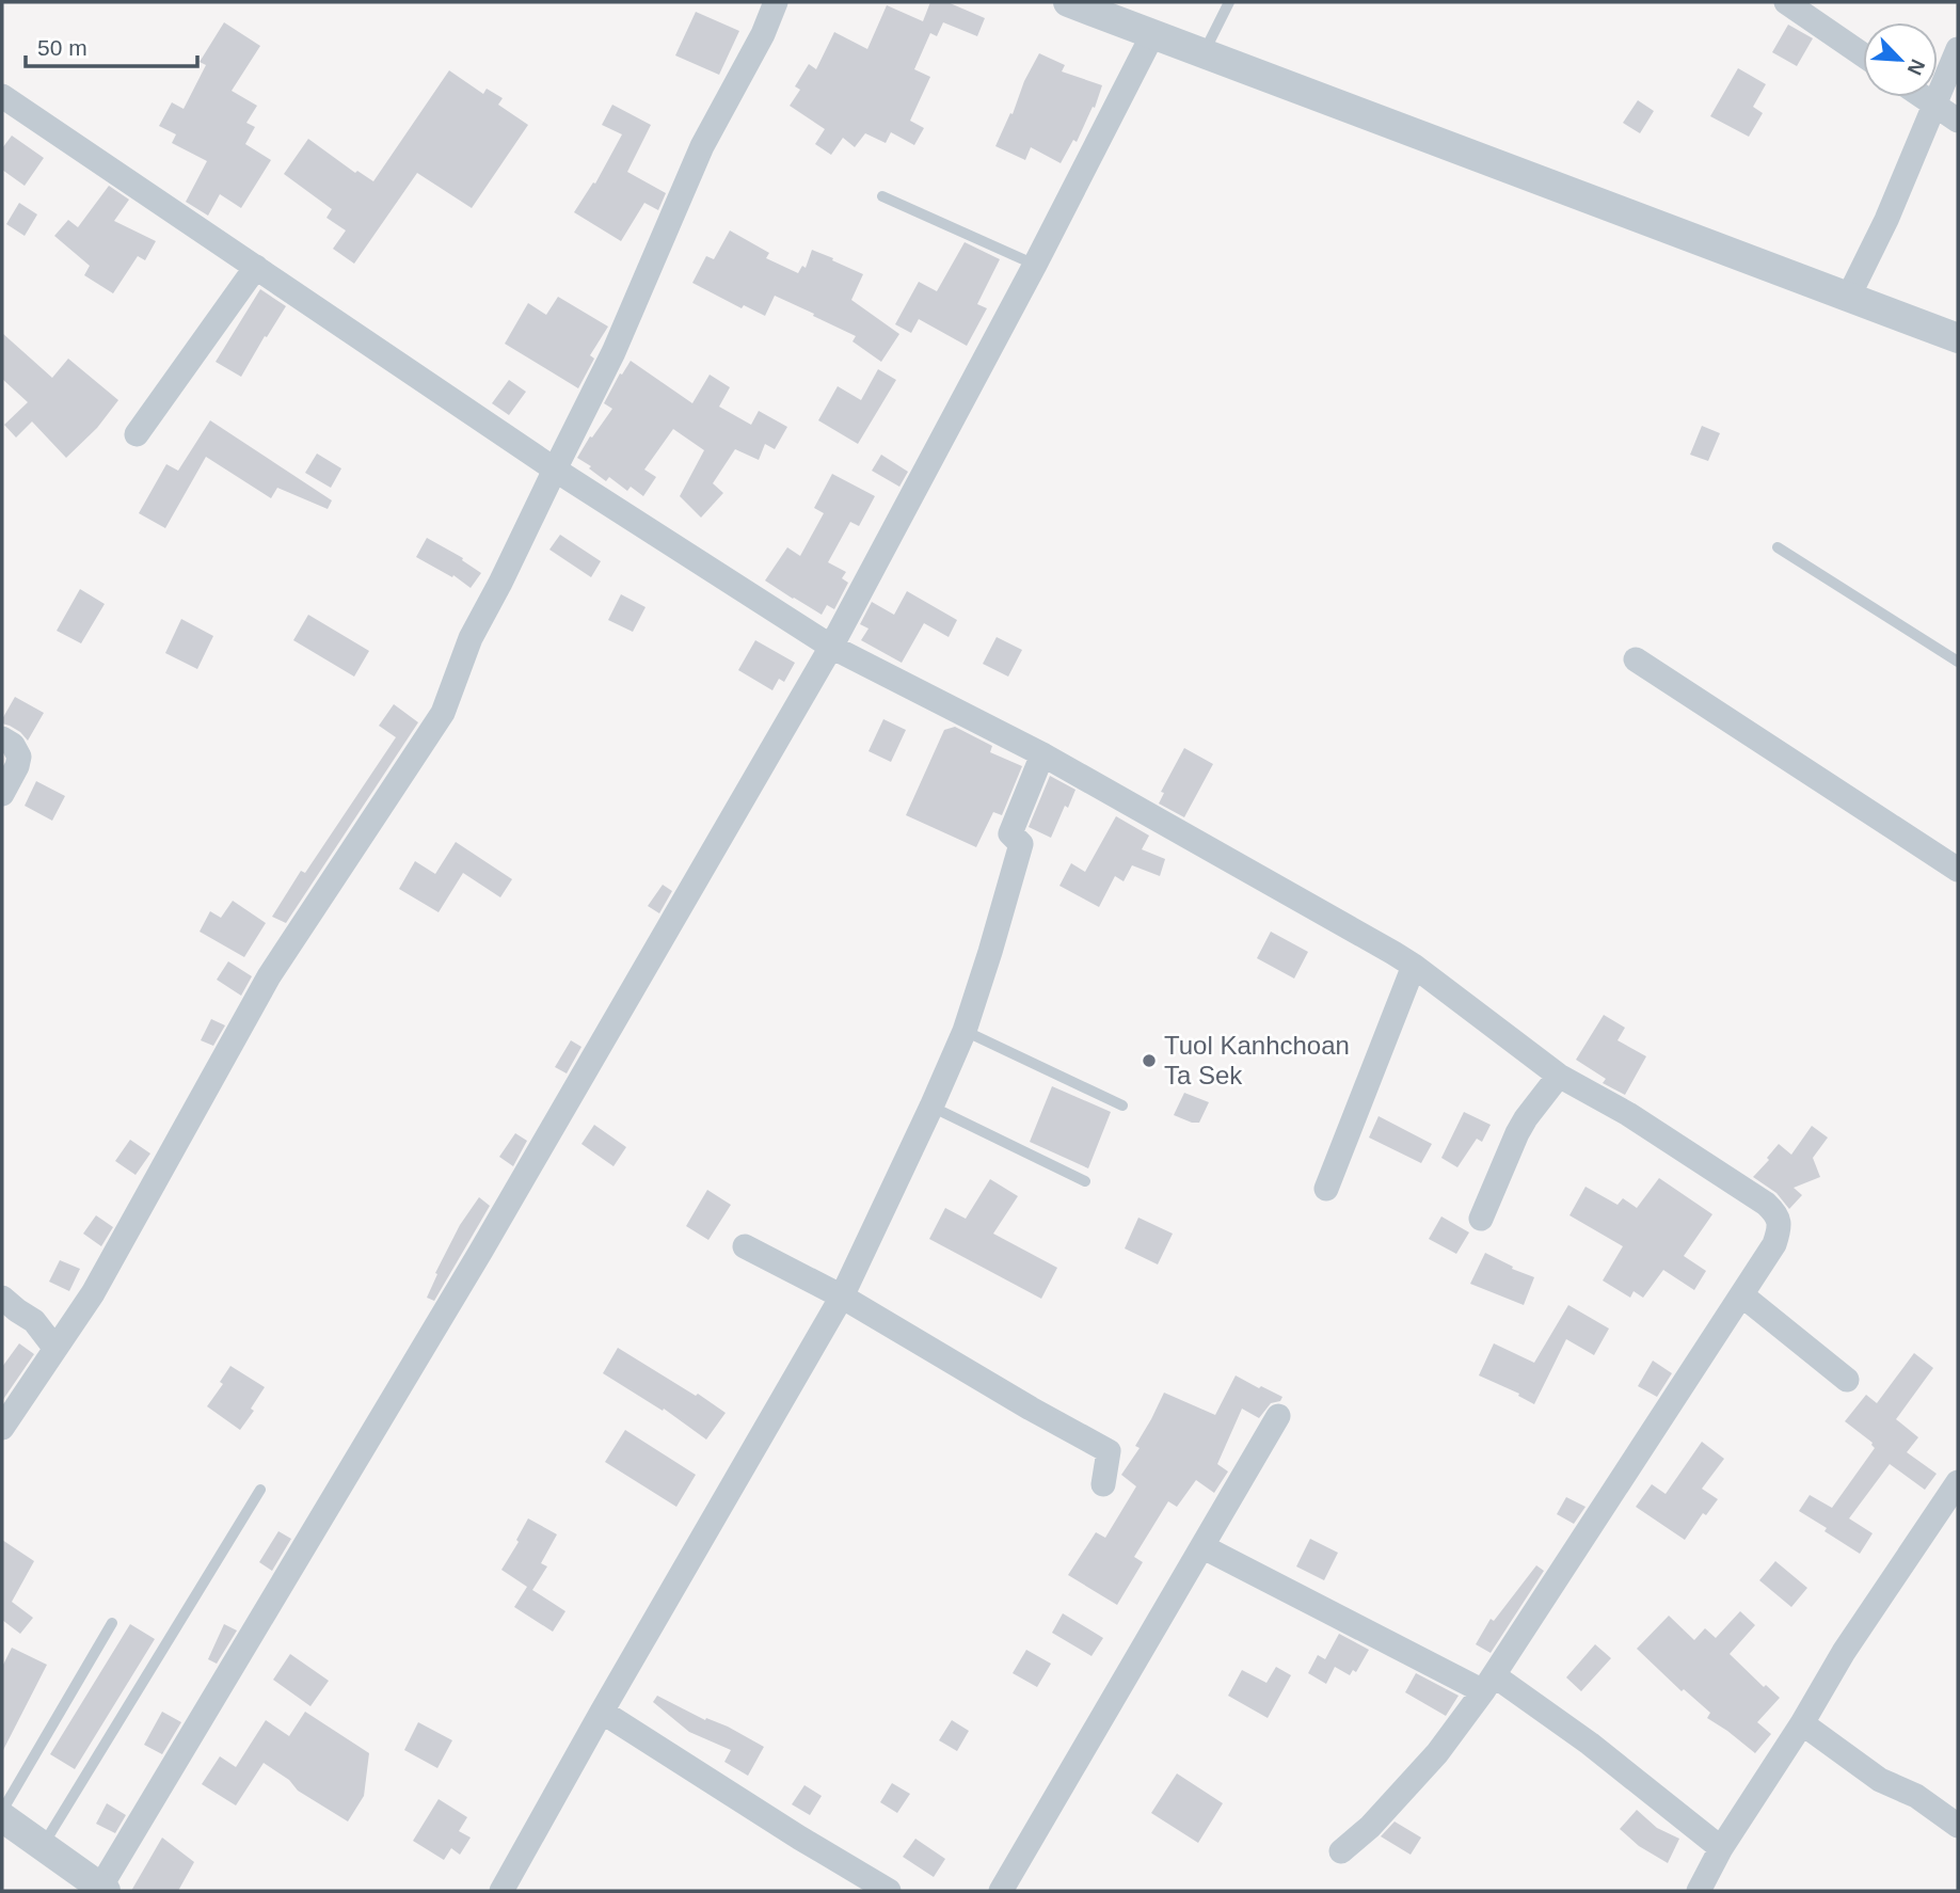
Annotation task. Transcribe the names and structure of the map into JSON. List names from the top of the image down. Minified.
{"places":["Tuol Kanhchoan Ta Sek"],"scale_bar":"50 m","north":"bottom right"}
